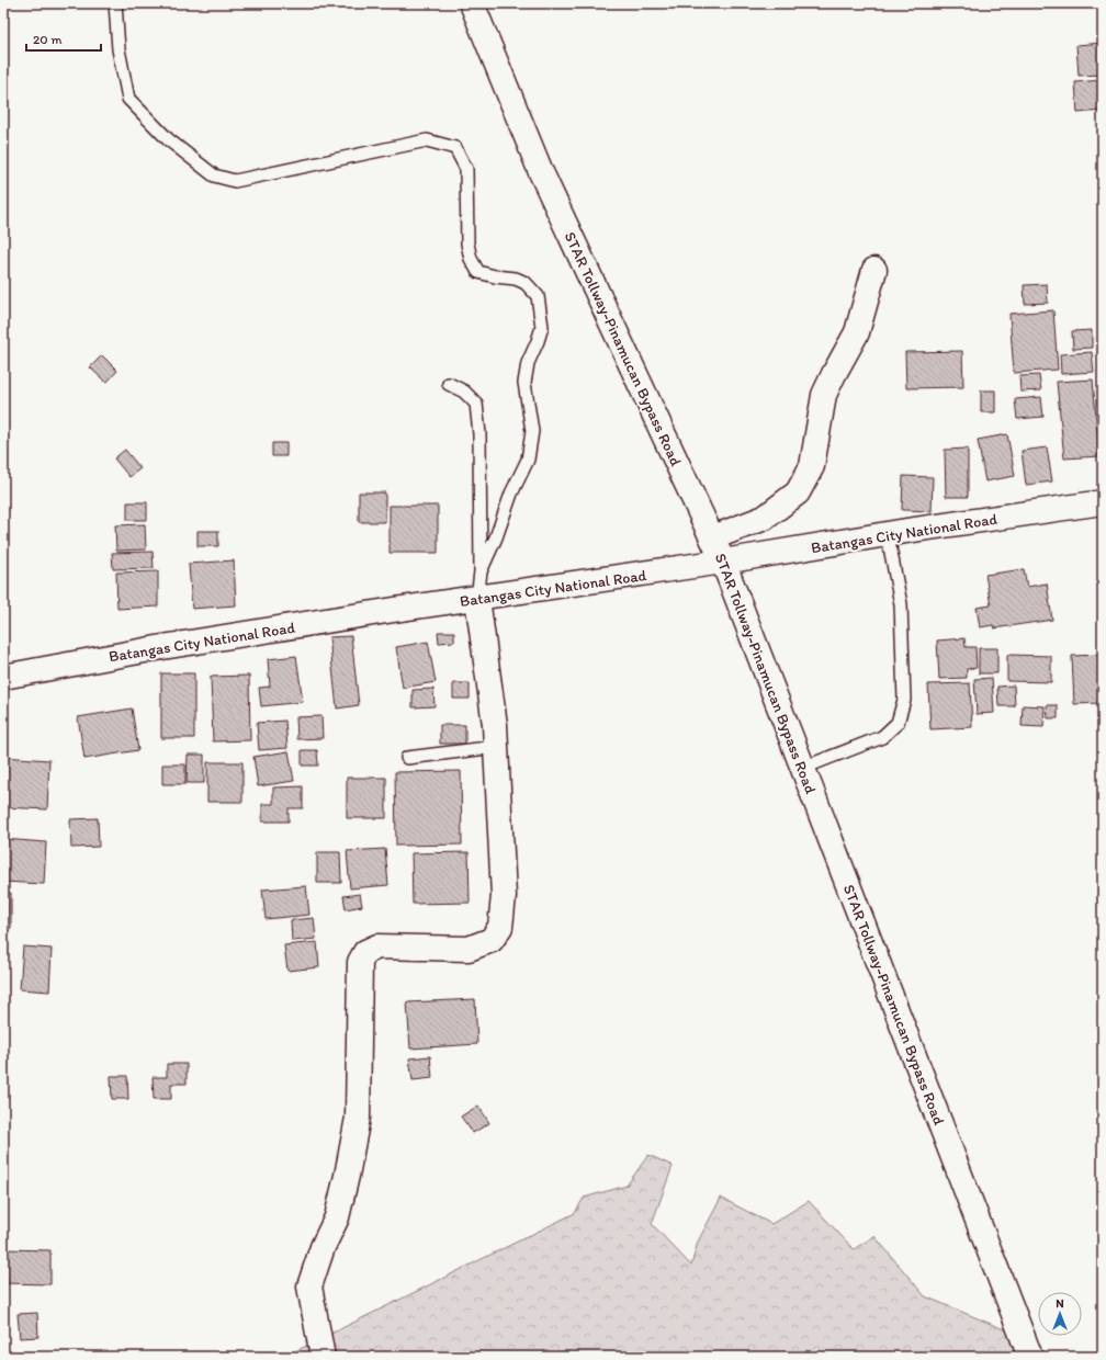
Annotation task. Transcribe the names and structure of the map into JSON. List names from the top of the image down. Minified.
{"streets":{"street":["STAR Tollway-Pinamucan Bypass Road","Batangas City National Road"]},"crossings":[["STAR Tollway-Pinamucan Bypass Road","Batangas City National Road"]],"scale_bar":"20 m","north":"top"}
